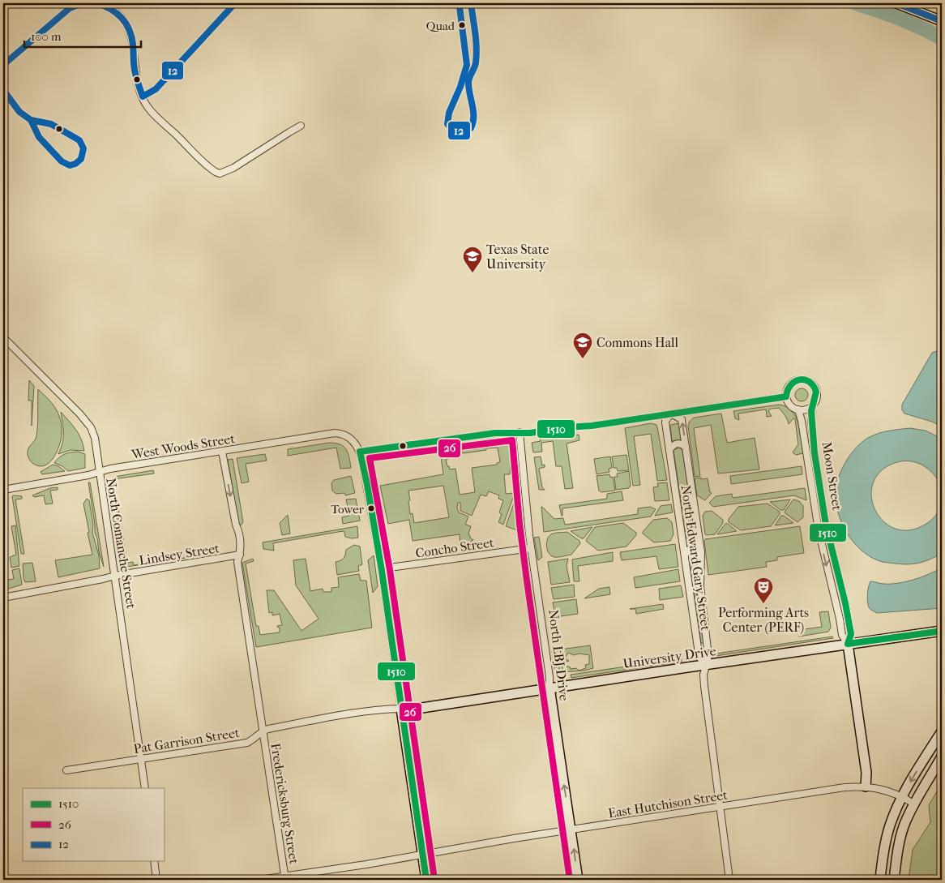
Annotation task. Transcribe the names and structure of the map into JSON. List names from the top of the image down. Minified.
{"streets":{"main road":["Moon Street","North LBJ Drive","University Drive"],"street":["West Woods Street","North Comanche Street","Concho Street","Lindsey Street","North Edward Gary Street","Pat Garrison Street","Fredericksburg Street","East Hutchison Street"]},"crossings":[["West Woods Street","North Comanche Street"],["West Woods Street","Fredericksburg Street"],["Moon Street","University Drive"],["Moon Street","East Hutchison Street"],["North Comanche Street","Lindsey Street"],["North Comanche Street","Pat Garrison Street"],["Concho Street","North LBJ Drive"],["Lindsey Street","Fredericksburg Street"],["North Edward Gary Street","University Drive"],["North LBJ Drive","University Drive"],["North LBJ Drive","East Hutchison Street"],["University Drive","Pat Garrison Street"],["Pat Garrison Street","Fredericksburg Street"],["Fredericksburg Street","East Hutchison Street"]],"one_way":["North LBJ Drive"],"places":{"other":["Quad","Tower"],"school or university":["Texas State University","Commons Hall"],"theatre":["Performing Arts Center (PERF)"]},"lines":["transit line 12","transit line 1510","transit line 26"],"legend":["1510","26","12"],"scale_bar":"100 m"}
